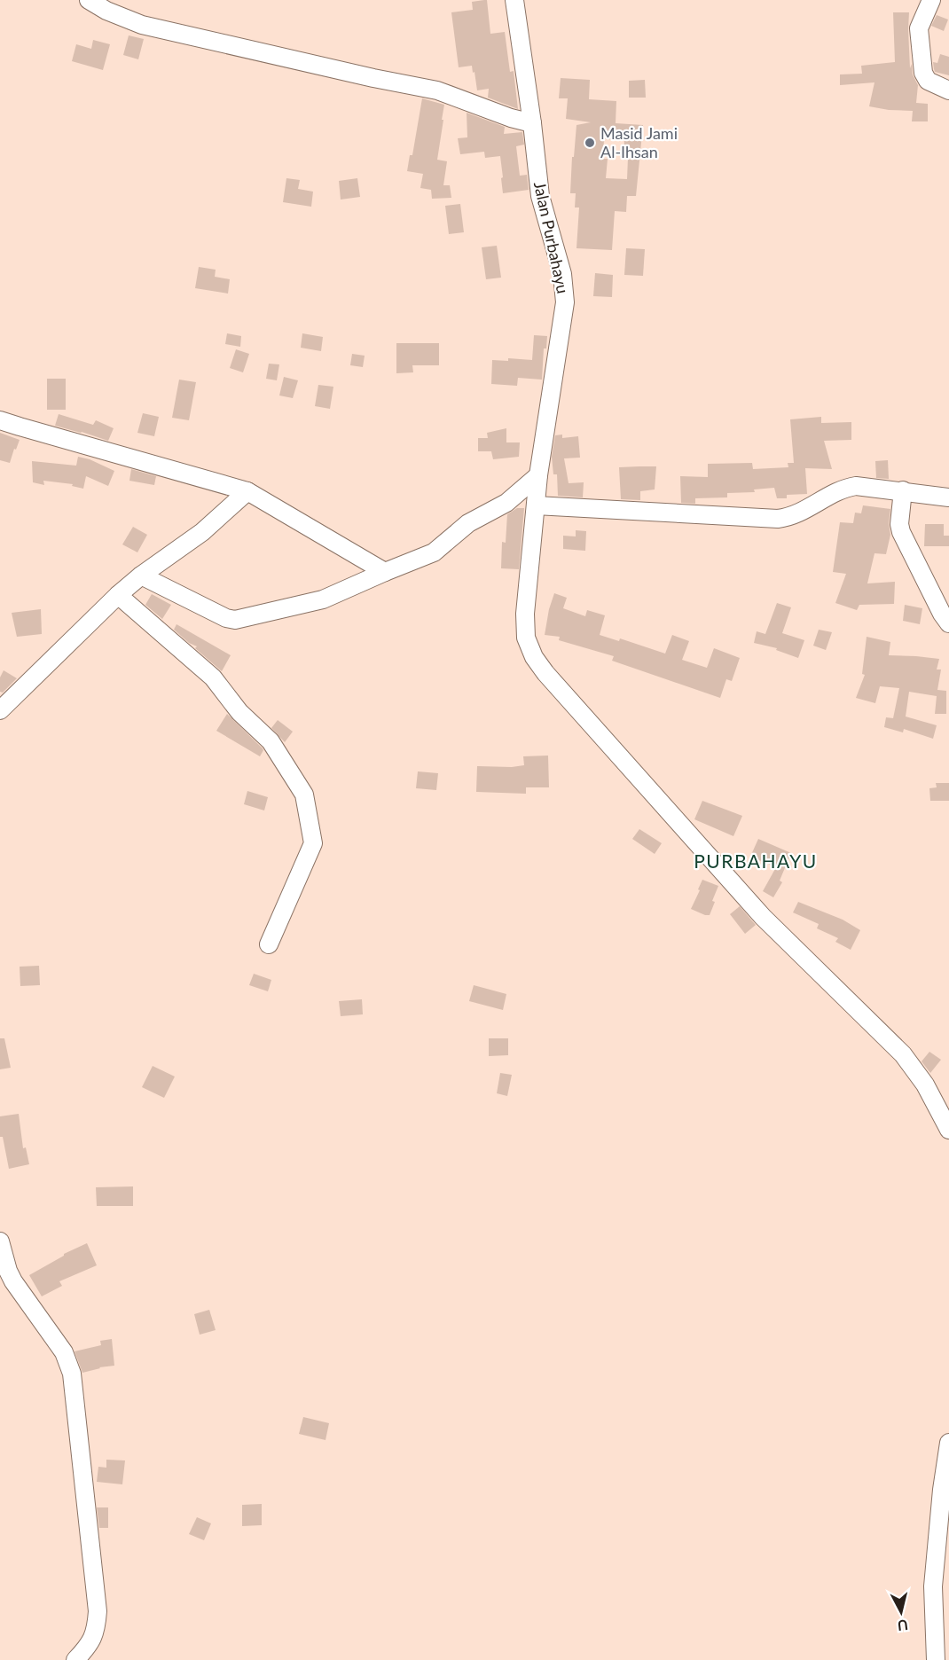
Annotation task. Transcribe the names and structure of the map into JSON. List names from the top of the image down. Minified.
{"streets":{"street":["Jalan Purbahayu"]},"districts":["PURBAHAYU"],"places":["Masid Jami Al-Ihsan"],"north":"bottom"}
